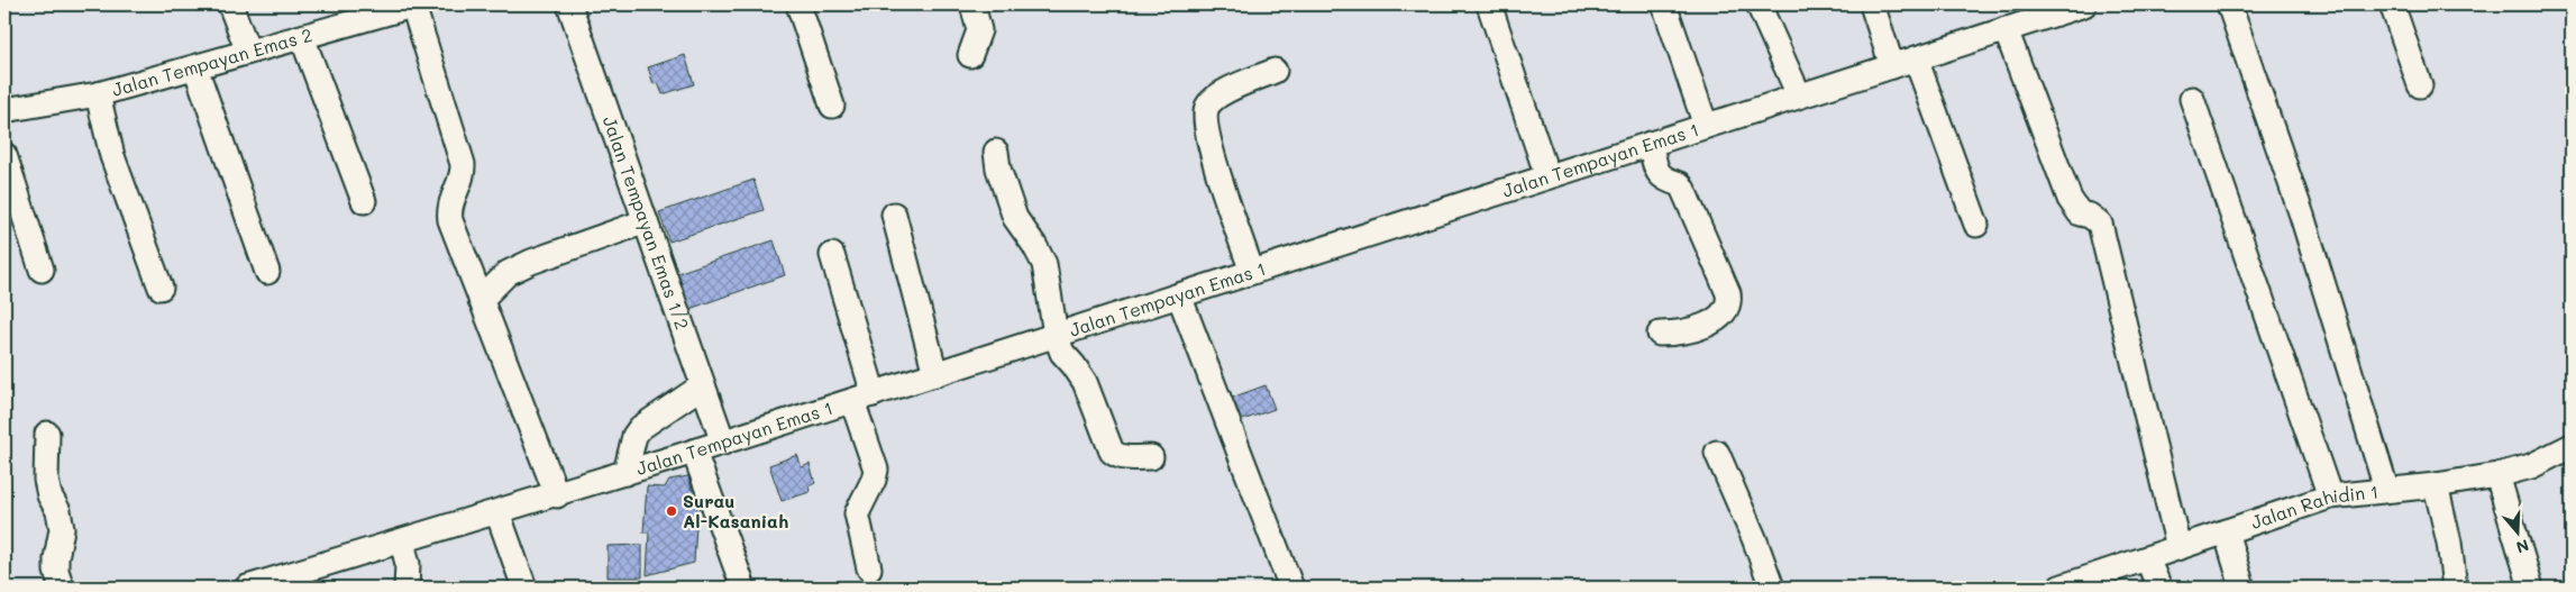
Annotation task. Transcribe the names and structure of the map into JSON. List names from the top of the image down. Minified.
{"streets":{"street":["Jalan Tempayan Emas 2","Jalan Tempayan Emas 1","Jalan Tempayan Emas 1/2","Jalan Rahidin 1"]},"crossings":[["Jalan Tempayan Emas 1","Jalan Tempayan Emas 1/2"]],"places":["Surau Al-Kasaniah"],"north":"bottom"}
